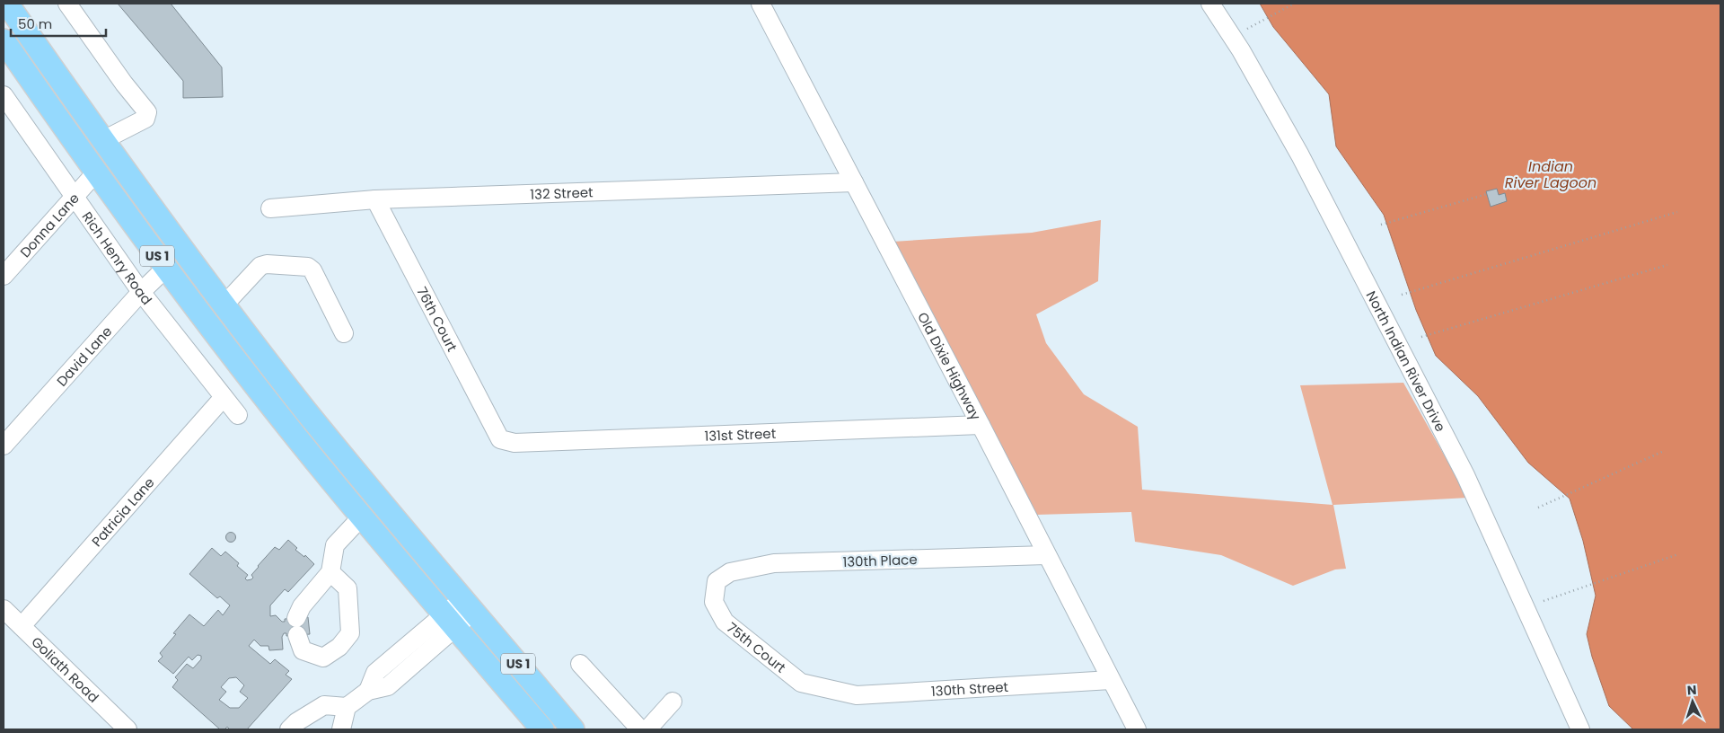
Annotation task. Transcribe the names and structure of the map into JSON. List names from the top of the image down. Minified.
{"streets":{"main road":["US 1"],"street":["132 Street","Donna Lane","Rich Henry Road","76th Court","David Lane","North Indian River Drive","Old Dixie Highway","131st Street","Patricia Lane","130th Place","75th Court","Goliath Road","130th Street"]},"crossings":[["132 Street","76th Court"],["132 Street","Old Dixie Highway"],["Donna Lane","US 1"],["Donna Lane","Rich Henry Road"],["US 1","David Lane"],["Rich Henry Road","David Lane"],["Rich Henry Road","Patricia Lane"],["76th Court","131st Street"],["Old Dixie Highway","131st Street"],["Old Dixie Highway","130th Place"],["Old Dixie Highway","130th Street"],["Patricia Lane","Goliath Road"],["130th Place","75th Court"],["75th Court","130th Street"]],"water":["Indian River Lagoon"],"scale_bar":"50 m","north":"top"}
